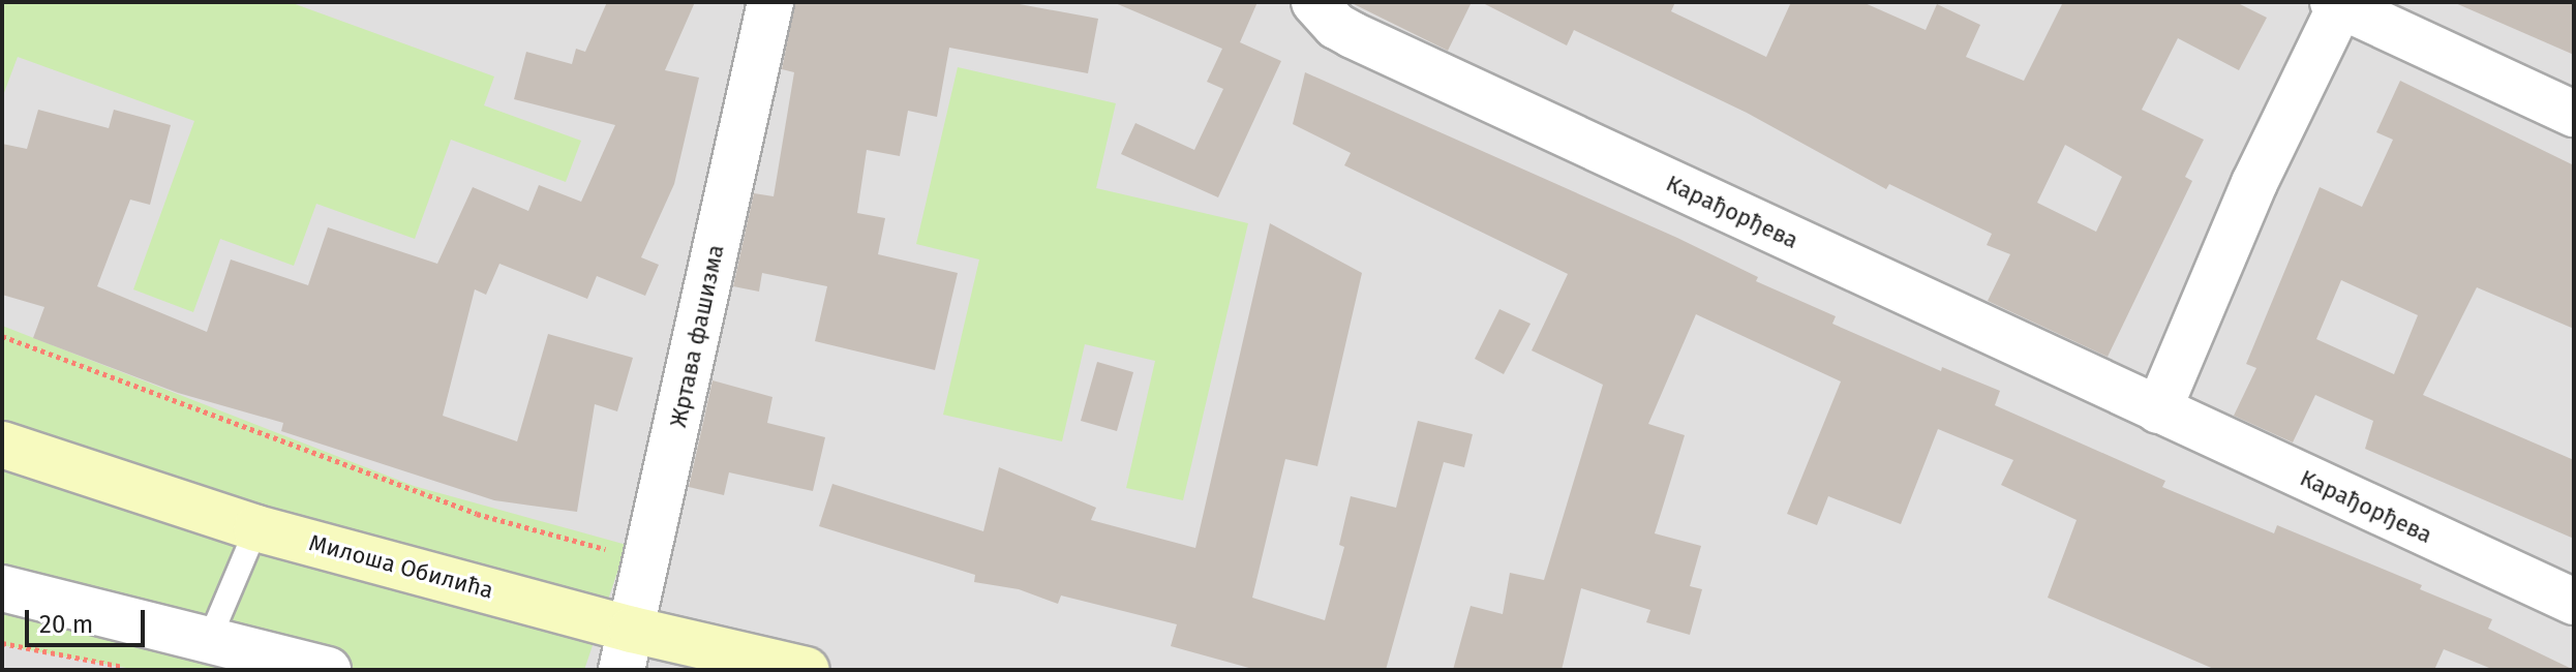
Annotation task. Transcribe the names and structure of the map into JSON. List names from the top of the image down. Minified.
{"streets":{"street":["Карађорђева","Жртава фашизма","Милоша Обилића"]},"crossings":[["Жртава фашизма","Милоша Обилића"]],"scale_bar":"20 m"}
